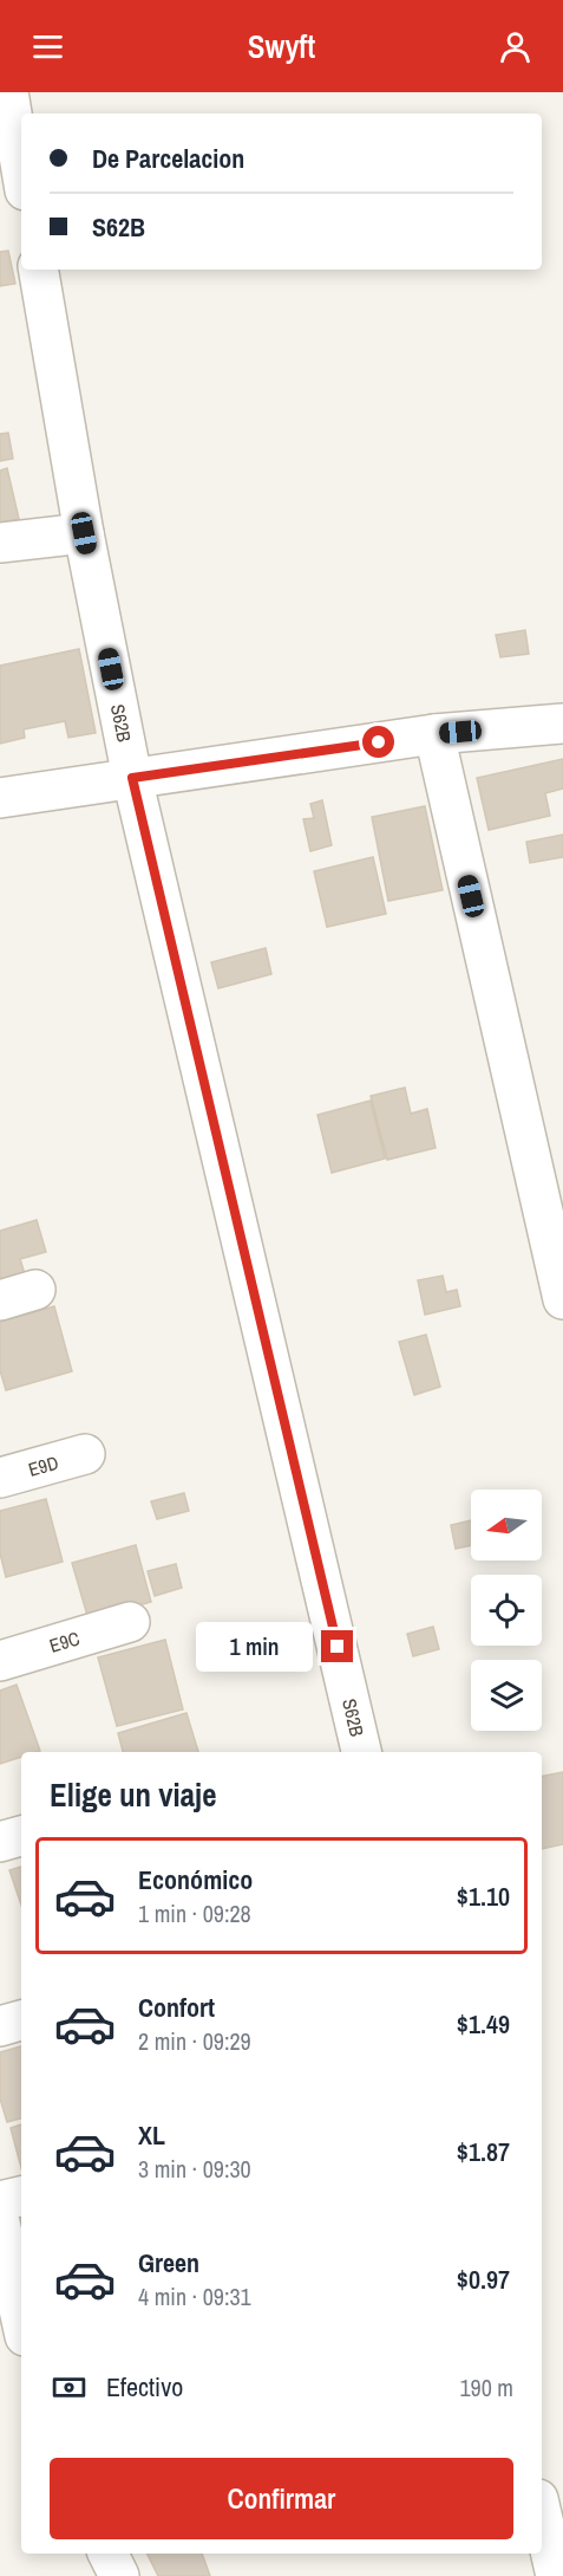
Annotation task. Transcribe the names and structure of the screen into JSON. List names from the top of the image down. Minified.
{"streets":{"street":["S62B","E9D","E9C"]},"north":"left","page":{"header":"Swyft","banner":["De Parcelacion","S62B"],"bubble":"1 min","heading":"Elige un viaje","list":[{"name":"Económico","note":"1 min · 09:28","value":"$1.10"},{"name":"Confort","note":"2 min · 09:29","value":"$1.49"},{"name":"XL","note":"3 min · 09:30","value":"$1.87"},{"name":"Green","note":"4 min · 09:31","value":"$0.97"}],"pay":["Efectivo","190 m"],"buttons":"Confirmar"}}
